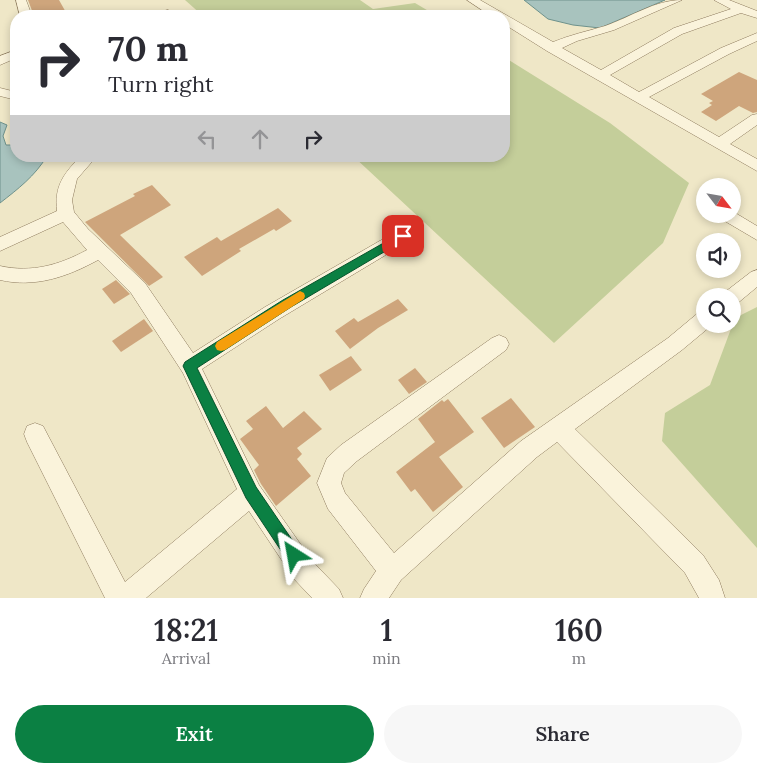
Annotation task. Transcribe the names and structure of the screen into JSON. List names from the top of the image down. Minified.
{"north":"bottom right","page":{"turn":["70 m","Turn right"],"eta":["18:21","Arrival","1","min","160","m"],"buttons":["Exit","Share"]}}
